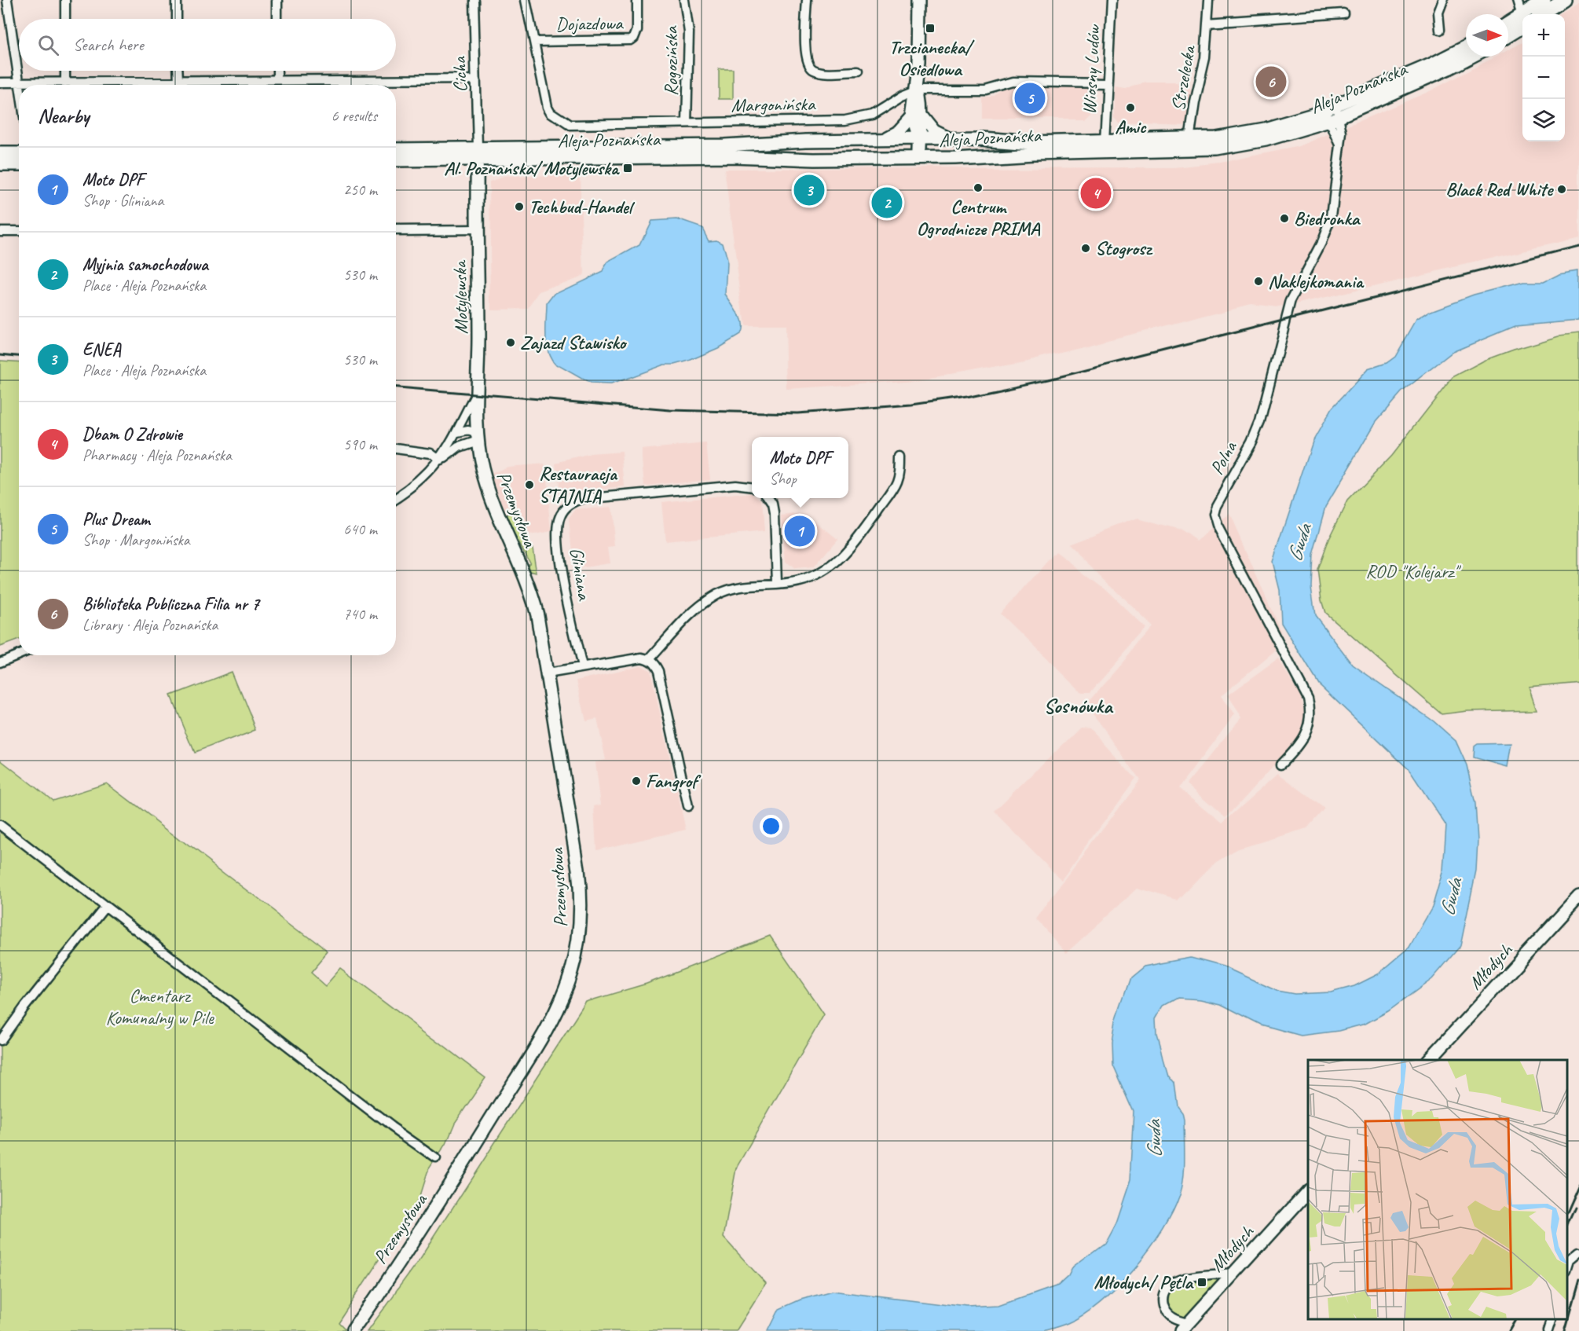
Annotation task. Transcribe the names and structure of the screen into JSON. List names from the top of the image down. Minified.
{"streets":{"main road":["Aleja Poznańska","Motylewska","Przemysłowa","Młodych"],"street":["Dojazdowa","Rogozińska","Wiosny Ludów","Cicha","Strzelecka","Margonińska","Polna","Gliniana"]},"crossings":[["Dojazdowa","Margonińska"],["Rogozińska","Margonińska"],["Wiosny Ludów","Aleja Poznańska"],["Wiosny Ludów","Margonińska"],["Cicha","Aleja Poznańska"],["Cicha","Motylewska"],["Strzelecka","Aleja Poznańska"],["Aleja Poznańska","Motylewska"],["Aleja Poznańska","Polna"],["Motylewska","Przemysłowa"]],"districts":["Sosnówka"],"water":["Gwda"],"parks":["ROD \"Kolejarz\"","Cmentarz Komunalny w Pile"],"places":{"transit":["Trzcianecka/ Osiedlowa","Al. Poznańska/ Motylewska","Młodych/ Pętla"],"other":["Amic","Centrum Ogrodnicze PRIMA","Black Red White","Techbud-Handel","Biedronka","Stogrosz","Naklejkomania","Zajazd Stawisko","Restauracja STAJNIA","Fangrof"]},"north":"right","page":{"map_buttons":["+","−"],"search":"Search here","pins":["6","5","3","4","2","1"],"heading":["Nearby","6 results"],"list":[{"mark":"1","name":"Moto DPF","note":"Shop · Gliniana","value":"250 m"},{"mark":"2","name":"Myjnia samochodowa","note":"Place · Aleja Poznańska","value":"530 m"},{"mark":"3","name":"ENEA","note":"Place · Aleja Poznańska","value":"530 m"},{"mark":"4","name":"Dbam O Zdrowie","note":"Pharmacy · Aleja Poznańska","value":"590 m"},{"mark":"5","name":"Plus Dream","note":"Shop · Margonińska","value":"640 m"},{"mark":"6","name":"Biblioteka Publiczna Filia nr 7","note":"Library · Aleja Poznańska","value":"740 m"}],"popup":["Moto DPF","Shop"]}}
